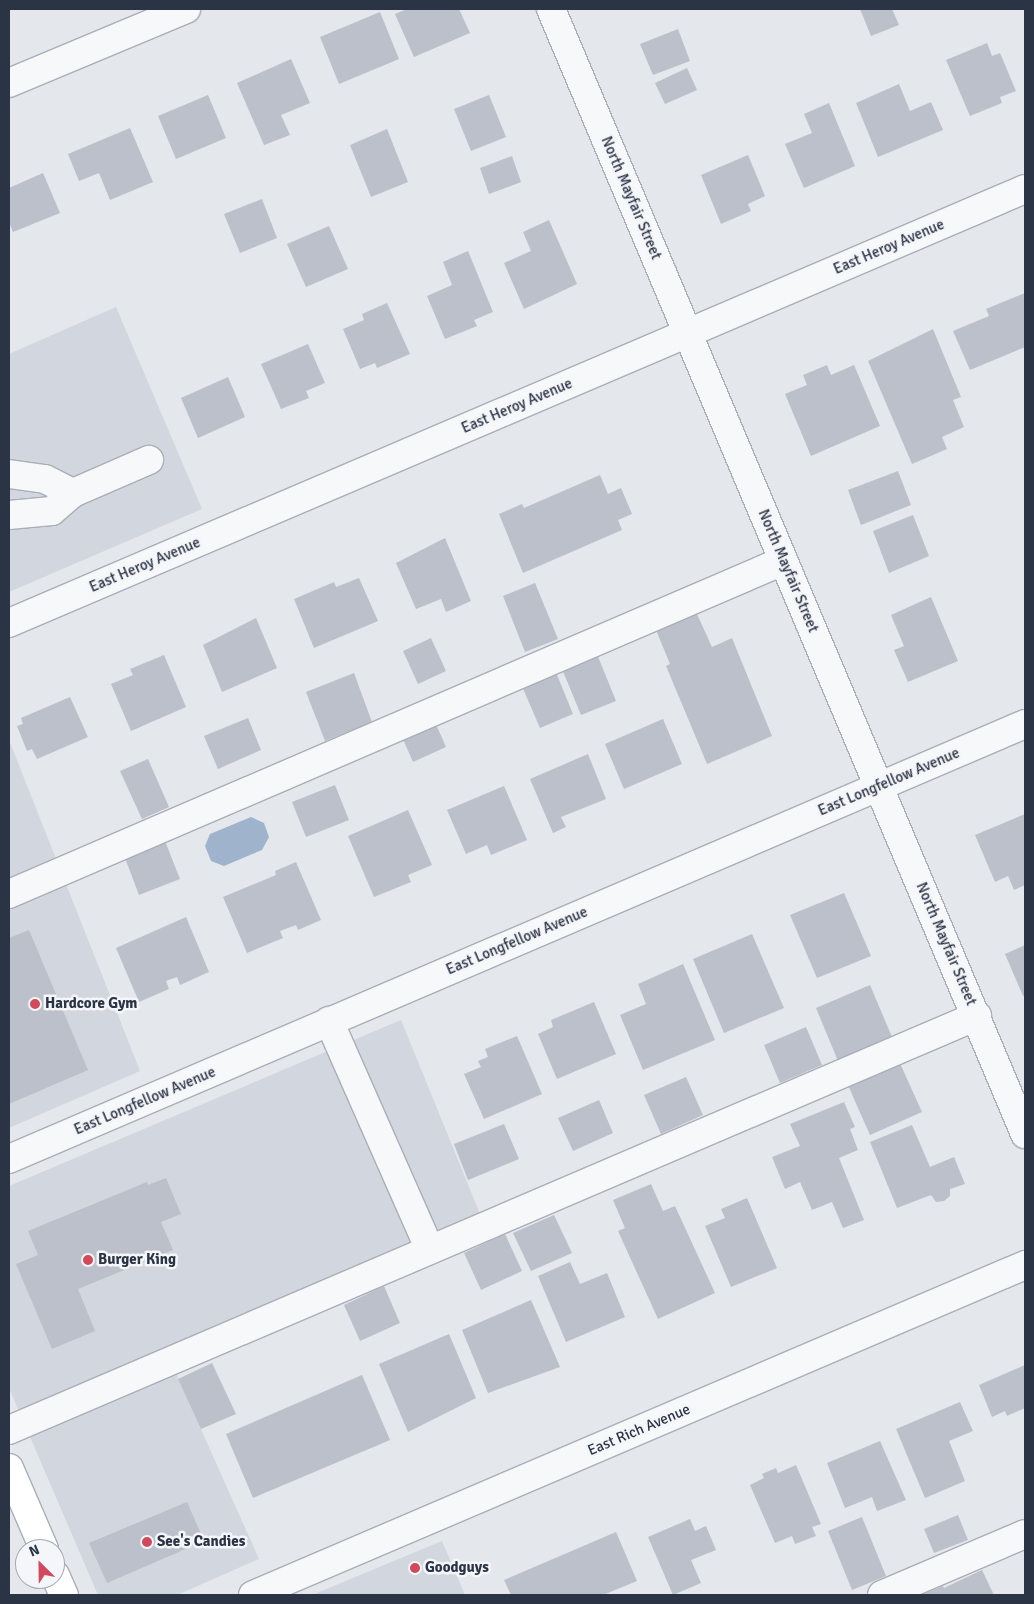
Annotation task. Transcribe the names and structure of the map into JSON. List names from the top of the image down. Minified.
{"streets":{"street":["North Mayfair Street","East Heroy Avenue","East Longfellow Avenue","East Rich Avenue"]},"crossings":[["North Mayfair Street","East Heroy Avenue"],["North Mayfair Street","East Longfellow Avenue"]],"places":["Hardcore Gym","Burger King","See's Candies","Goodguys"],"north":"top left"}
